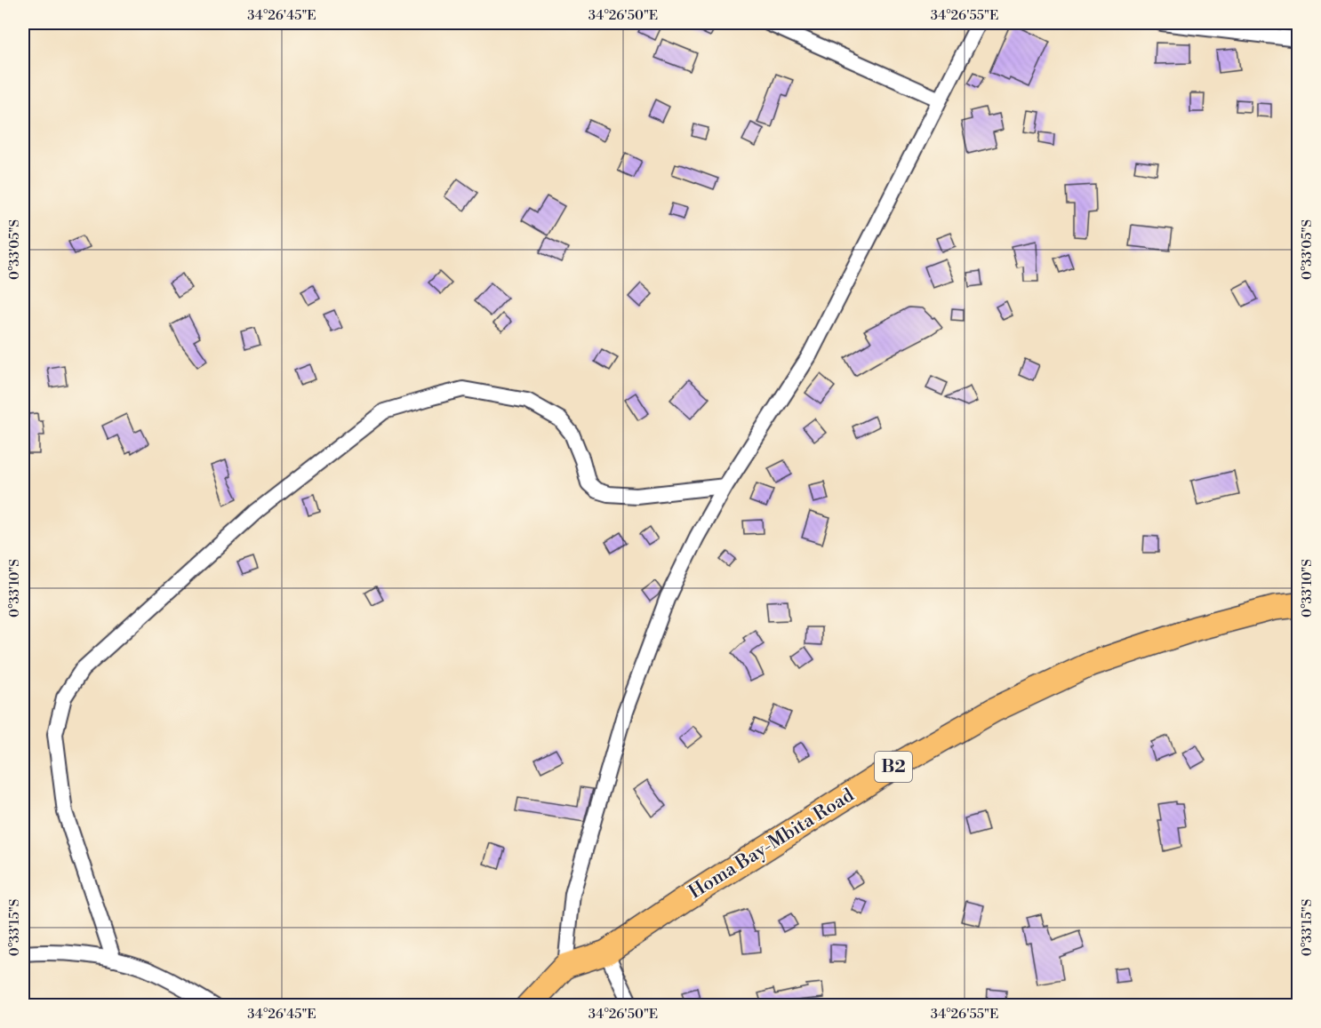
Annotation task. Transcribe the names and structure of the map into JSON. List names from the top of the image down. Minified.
{"streets":{"highway":["B2","Homa Bay-Mbita Road"]},"coordinates":["34°26'45\"E","34°26'50\"E","34°26'55\"E","0°33'05\"S","0°33'10\"S","0°33'15\"S"]}
